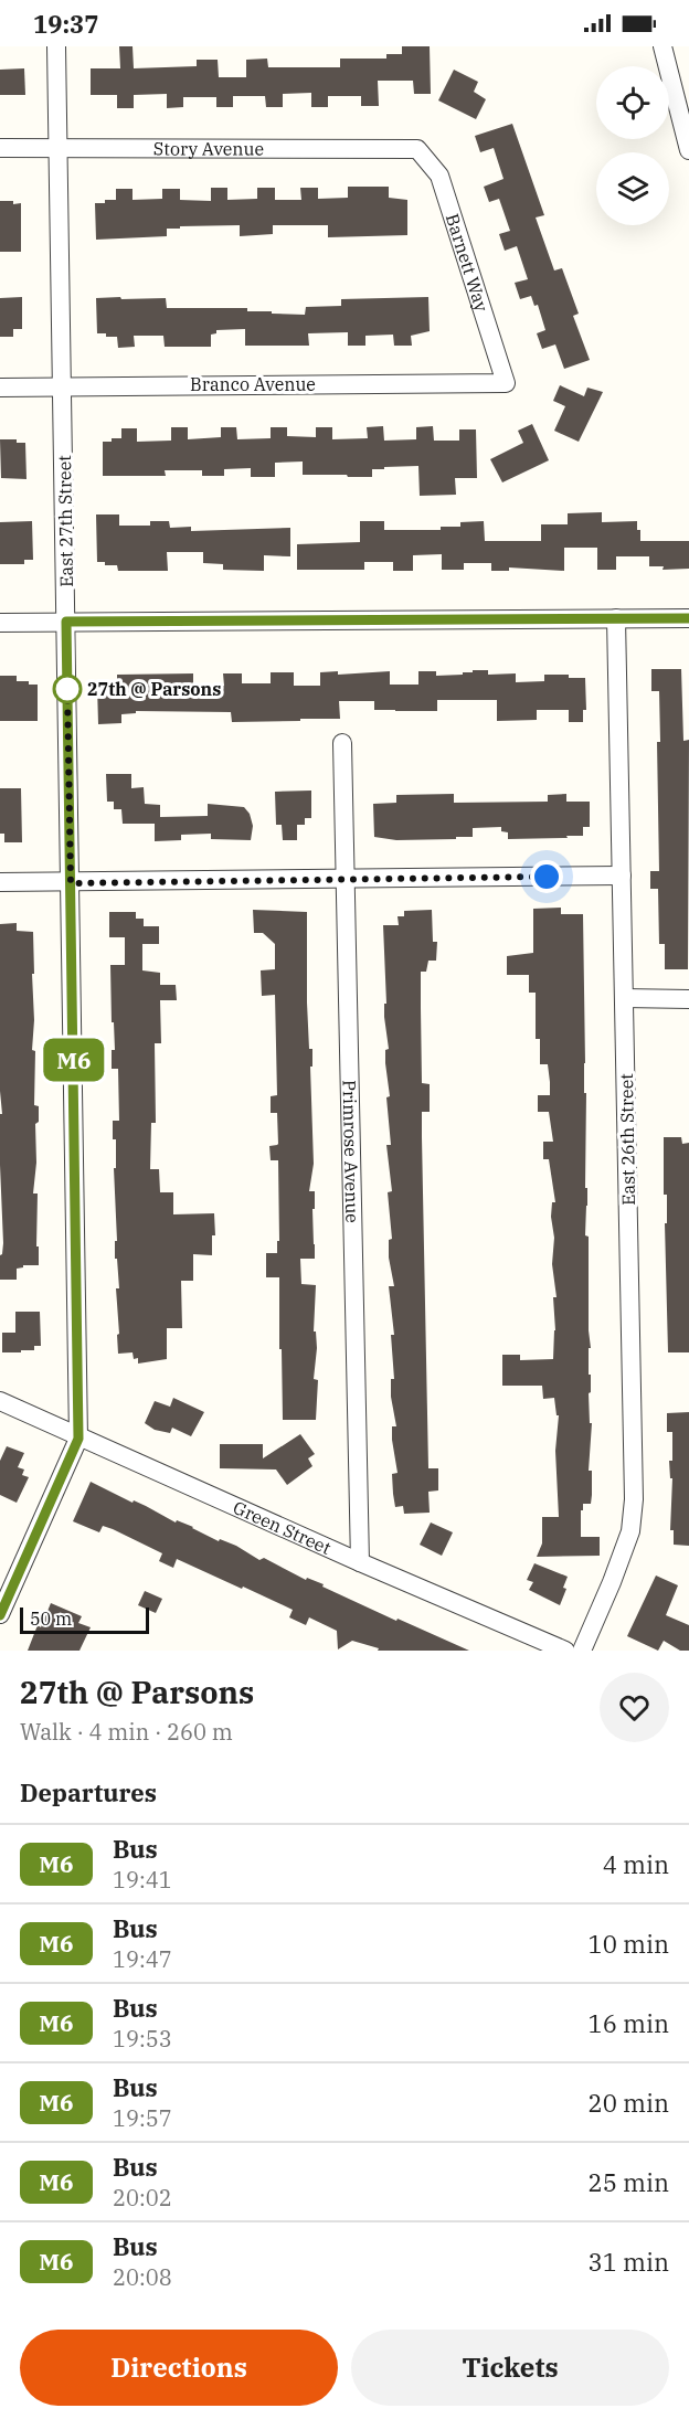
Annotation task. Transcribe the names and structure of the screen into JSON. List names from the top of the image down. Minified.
{"streets":{"street":["Story Avenue","Barnett Way","Branco Avenue","East 27th Street","East 26th Street","Primrose Avenue","Green Street"]},"crossings":[["Story Avenue","Barnett Way"],["Story Avenue","East 27th Street"],["Barnett Way","Branco Avenue"],["Branco Avenue","East 27th Street"],["East 27th Street","Green Street"],["Primrose Avenue","Green Street"]],"places":["27th @ Parsons"],"lines":["bus line M6"],"scale_bar":"50 m","page":{"status":"19:37","on_map":"M6","scale":"50 m","heading":[["27th @ Parsons","Walk · 4 min · 260 m"],"Departures"],"list":[{"mark":"M6","name":"Bus","note":"19:41","value":"4 min"},{"mark":"M6","name":"Bus","note":"19:47","value":"10 min"},{"mark":"M6","name":"Bus","note":"19:53","value":"16 min"},{"mark":"M6","name":"Bus","note":"19:57","value":"20 min"},{"mark":"M6","name":"Bus","note":"20:02","value":"25 min"},{"mark":"M6","name":"Bus","note":"20:08","value":"31 min"}],"buttons":["Directions","Tickets"]}}
